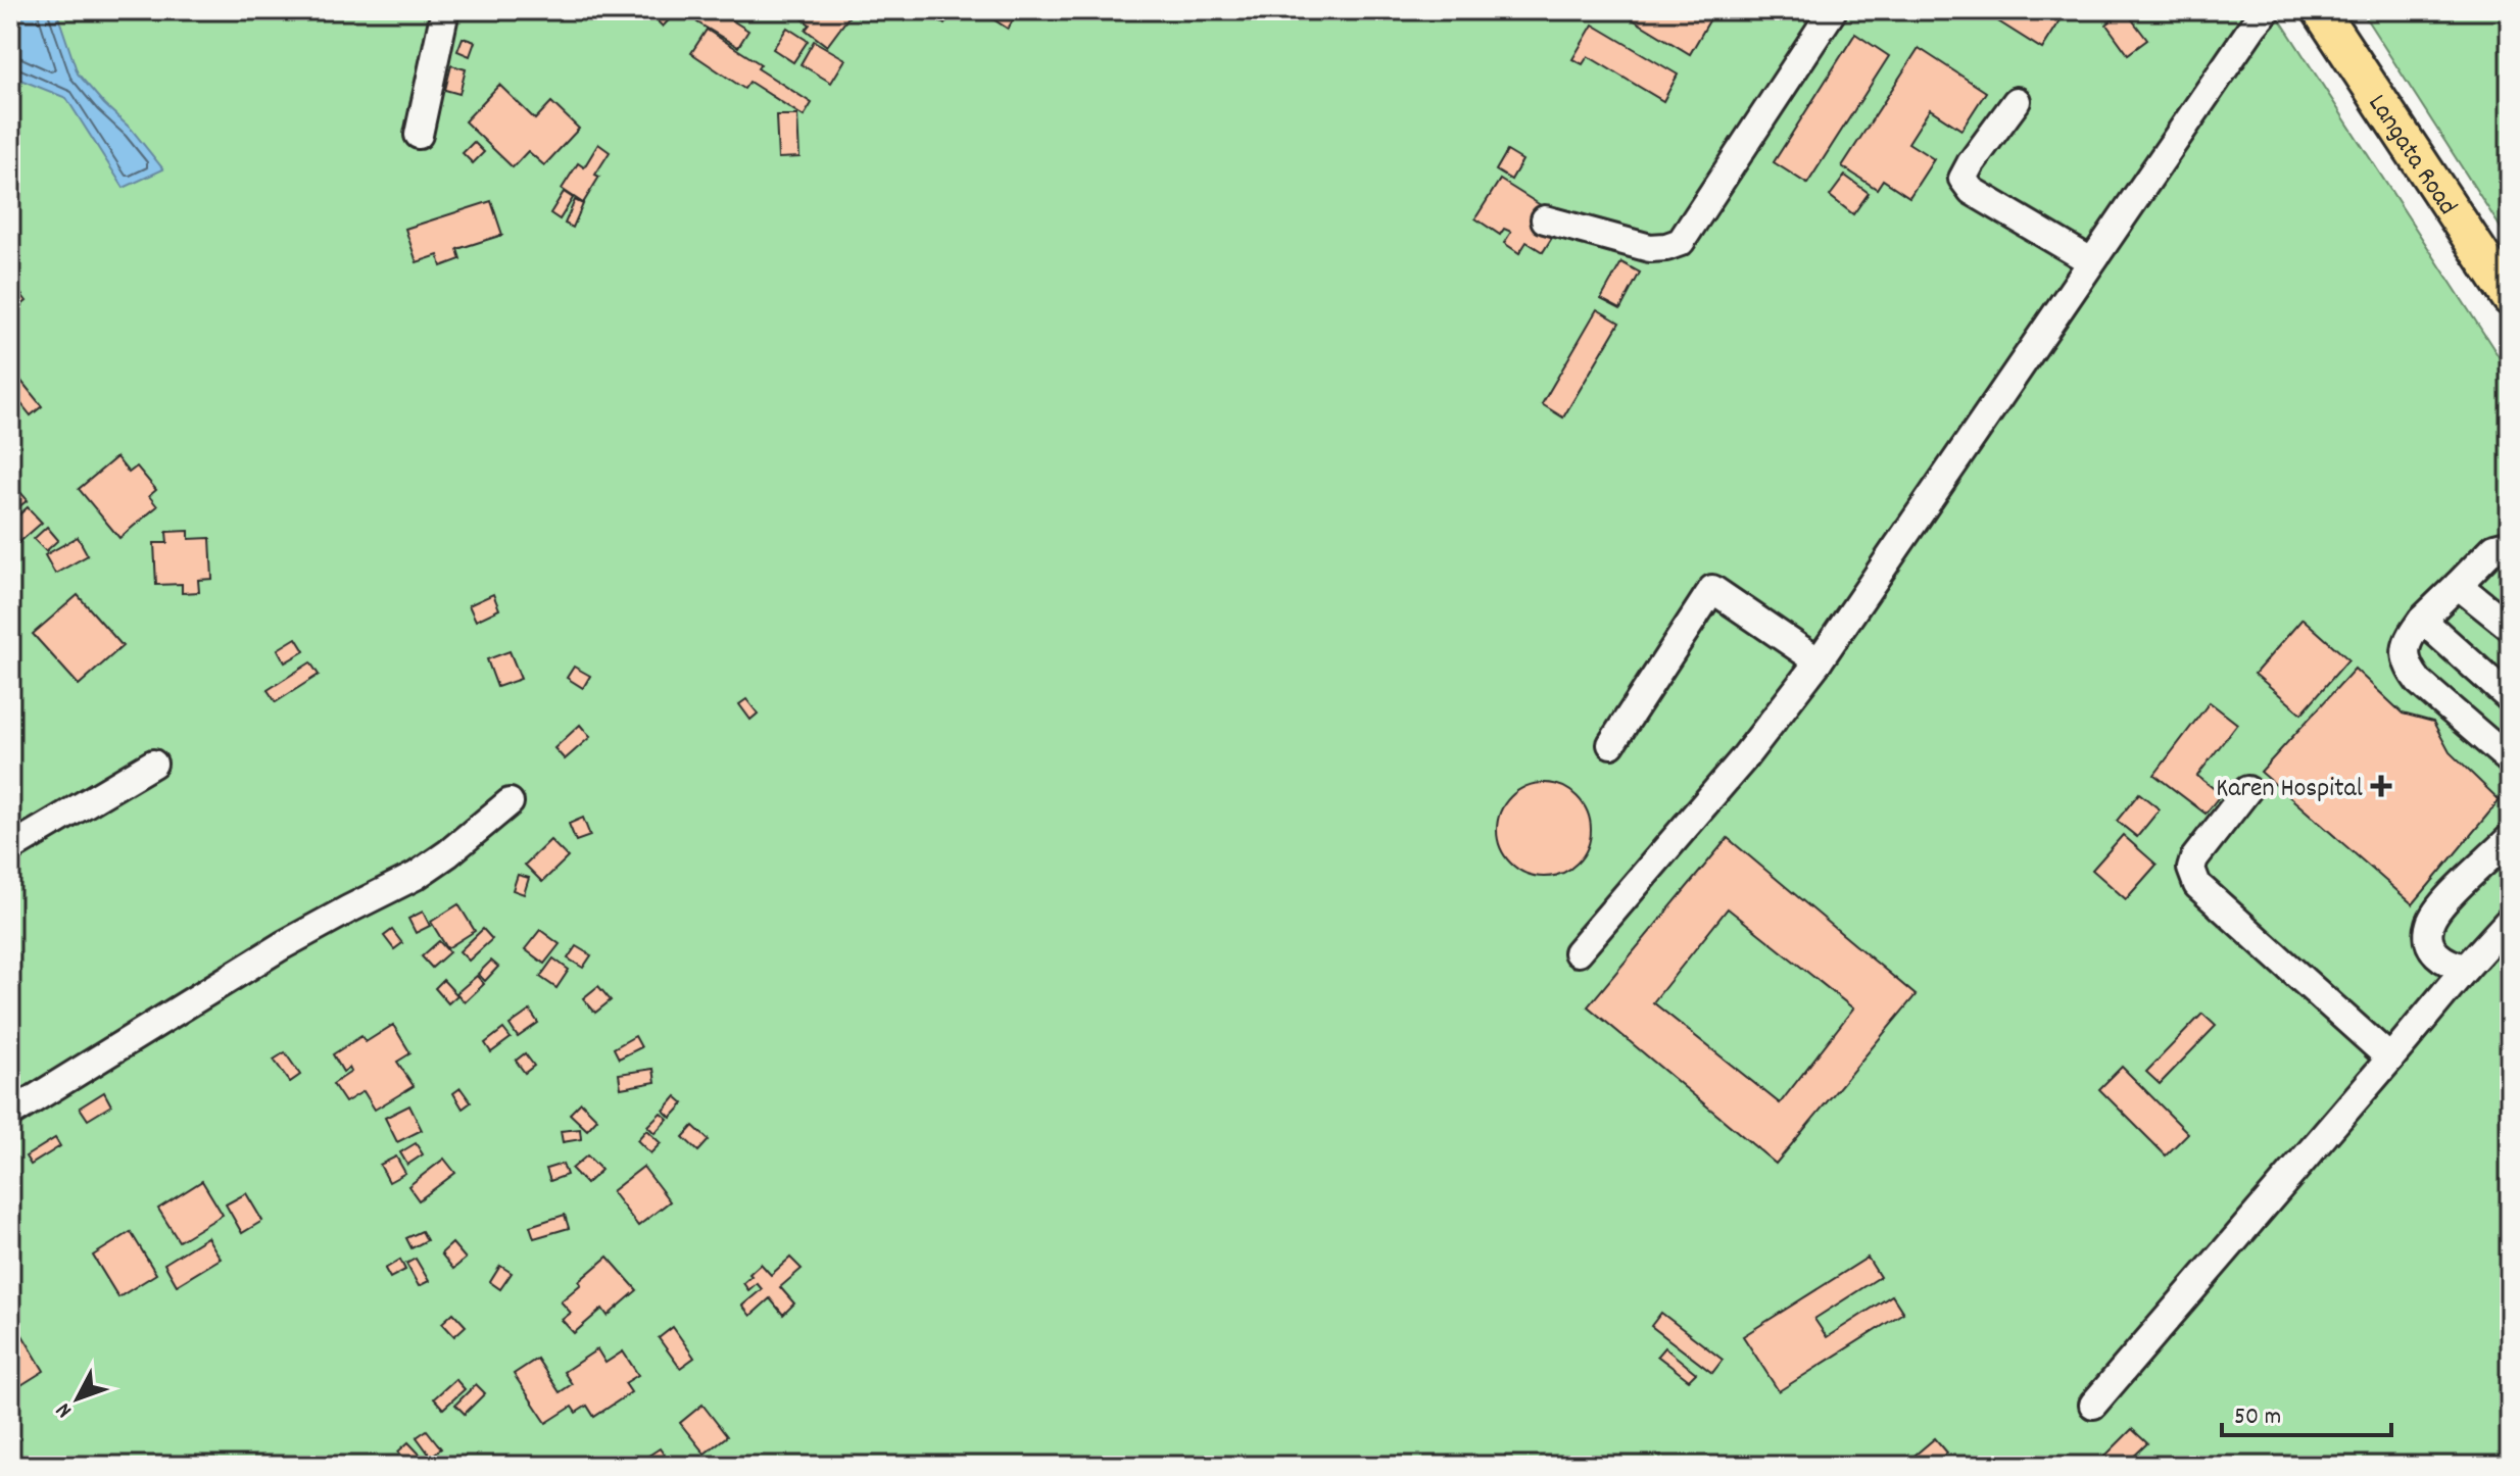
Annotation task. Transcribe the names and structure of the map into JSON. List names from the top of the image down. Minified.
{"streets":{"main road":["Langata Road"]},"places":{"health":["Karen Hospital"]},"scale_bar":"50 m","north":"bottom left"}
